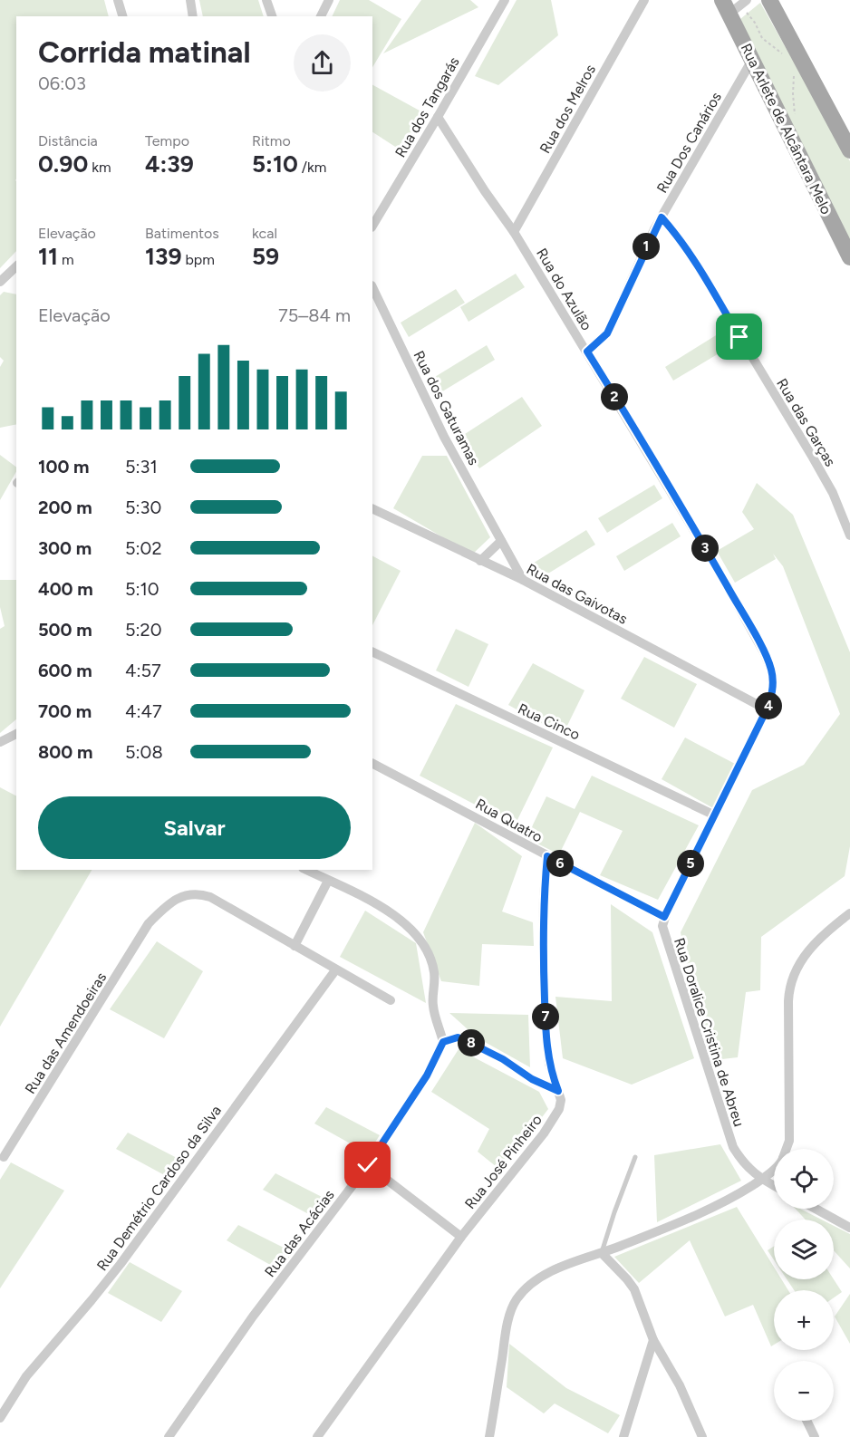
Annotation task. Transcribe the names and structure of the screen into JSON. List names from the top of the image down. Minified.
{"streets":{"main road":["Rua Arlete de Alcântara Melo"],"street":["Rua dos Tangarás","Rua dos Melros","Rua Dos Canários","Rua do Azulão","Rua dos Gaturamas","Rua das Garças","Rua das Gaivotas","Rua Cinco","Rua Quatro","Rua Doralice Cristina de Abreu","Rua das Amendoeiras","Rua José Pinheiro","Rua Demétrio Cardoso da Silva","Rua das Acácias"]},"crossings":[["Rua dos Tangarás","Rua do Azulão"],["Rua dos Melros","Rua do Azulão"],["Rua Arlete de Alcântara Melo","Rua Dos Canários"],["Rua Dos Canários","Rua das Garças"],["Rua do Azulão","Rua das Gaivotas"],["Rua dos Gaturamas","Rua das Gaivotas"],["Rua Quatro","Rua Doralice Cristina de Abreu"],["Rua Quatro","Rua José Pinheiro"],["Rua das Amendoeiras","Rua Demétrio Cardoso da Silva"]],"page":{"heading":["Corrida matinal","06:03"],"stats":[["Distância","0.90 km"],["Tempo","4:39"],["Ritmo","5:10 /km"],["Elevação","11 m"],["Batimentos","139 bpm"],["kcal","59"]],"pins":["1","2","3","4","5","6","7","8"],"chart":["Elevação","75–84 m"],"list":[{"name":"100 m","note":"5:31"},{"name":"200 m","note":"5:30"},{"name":"300 m","note":"5:02"},{"name":"400 m","note":"5:10"},{"name":"500 m","note":"5:20"},{"name":"600 m","note":"4:57"},{"name":"700 m","note":"4:47"},{"name":"800 m","note":"5:08"}],"buttons":"Salvar","map_buttons":["+","−"]}}
